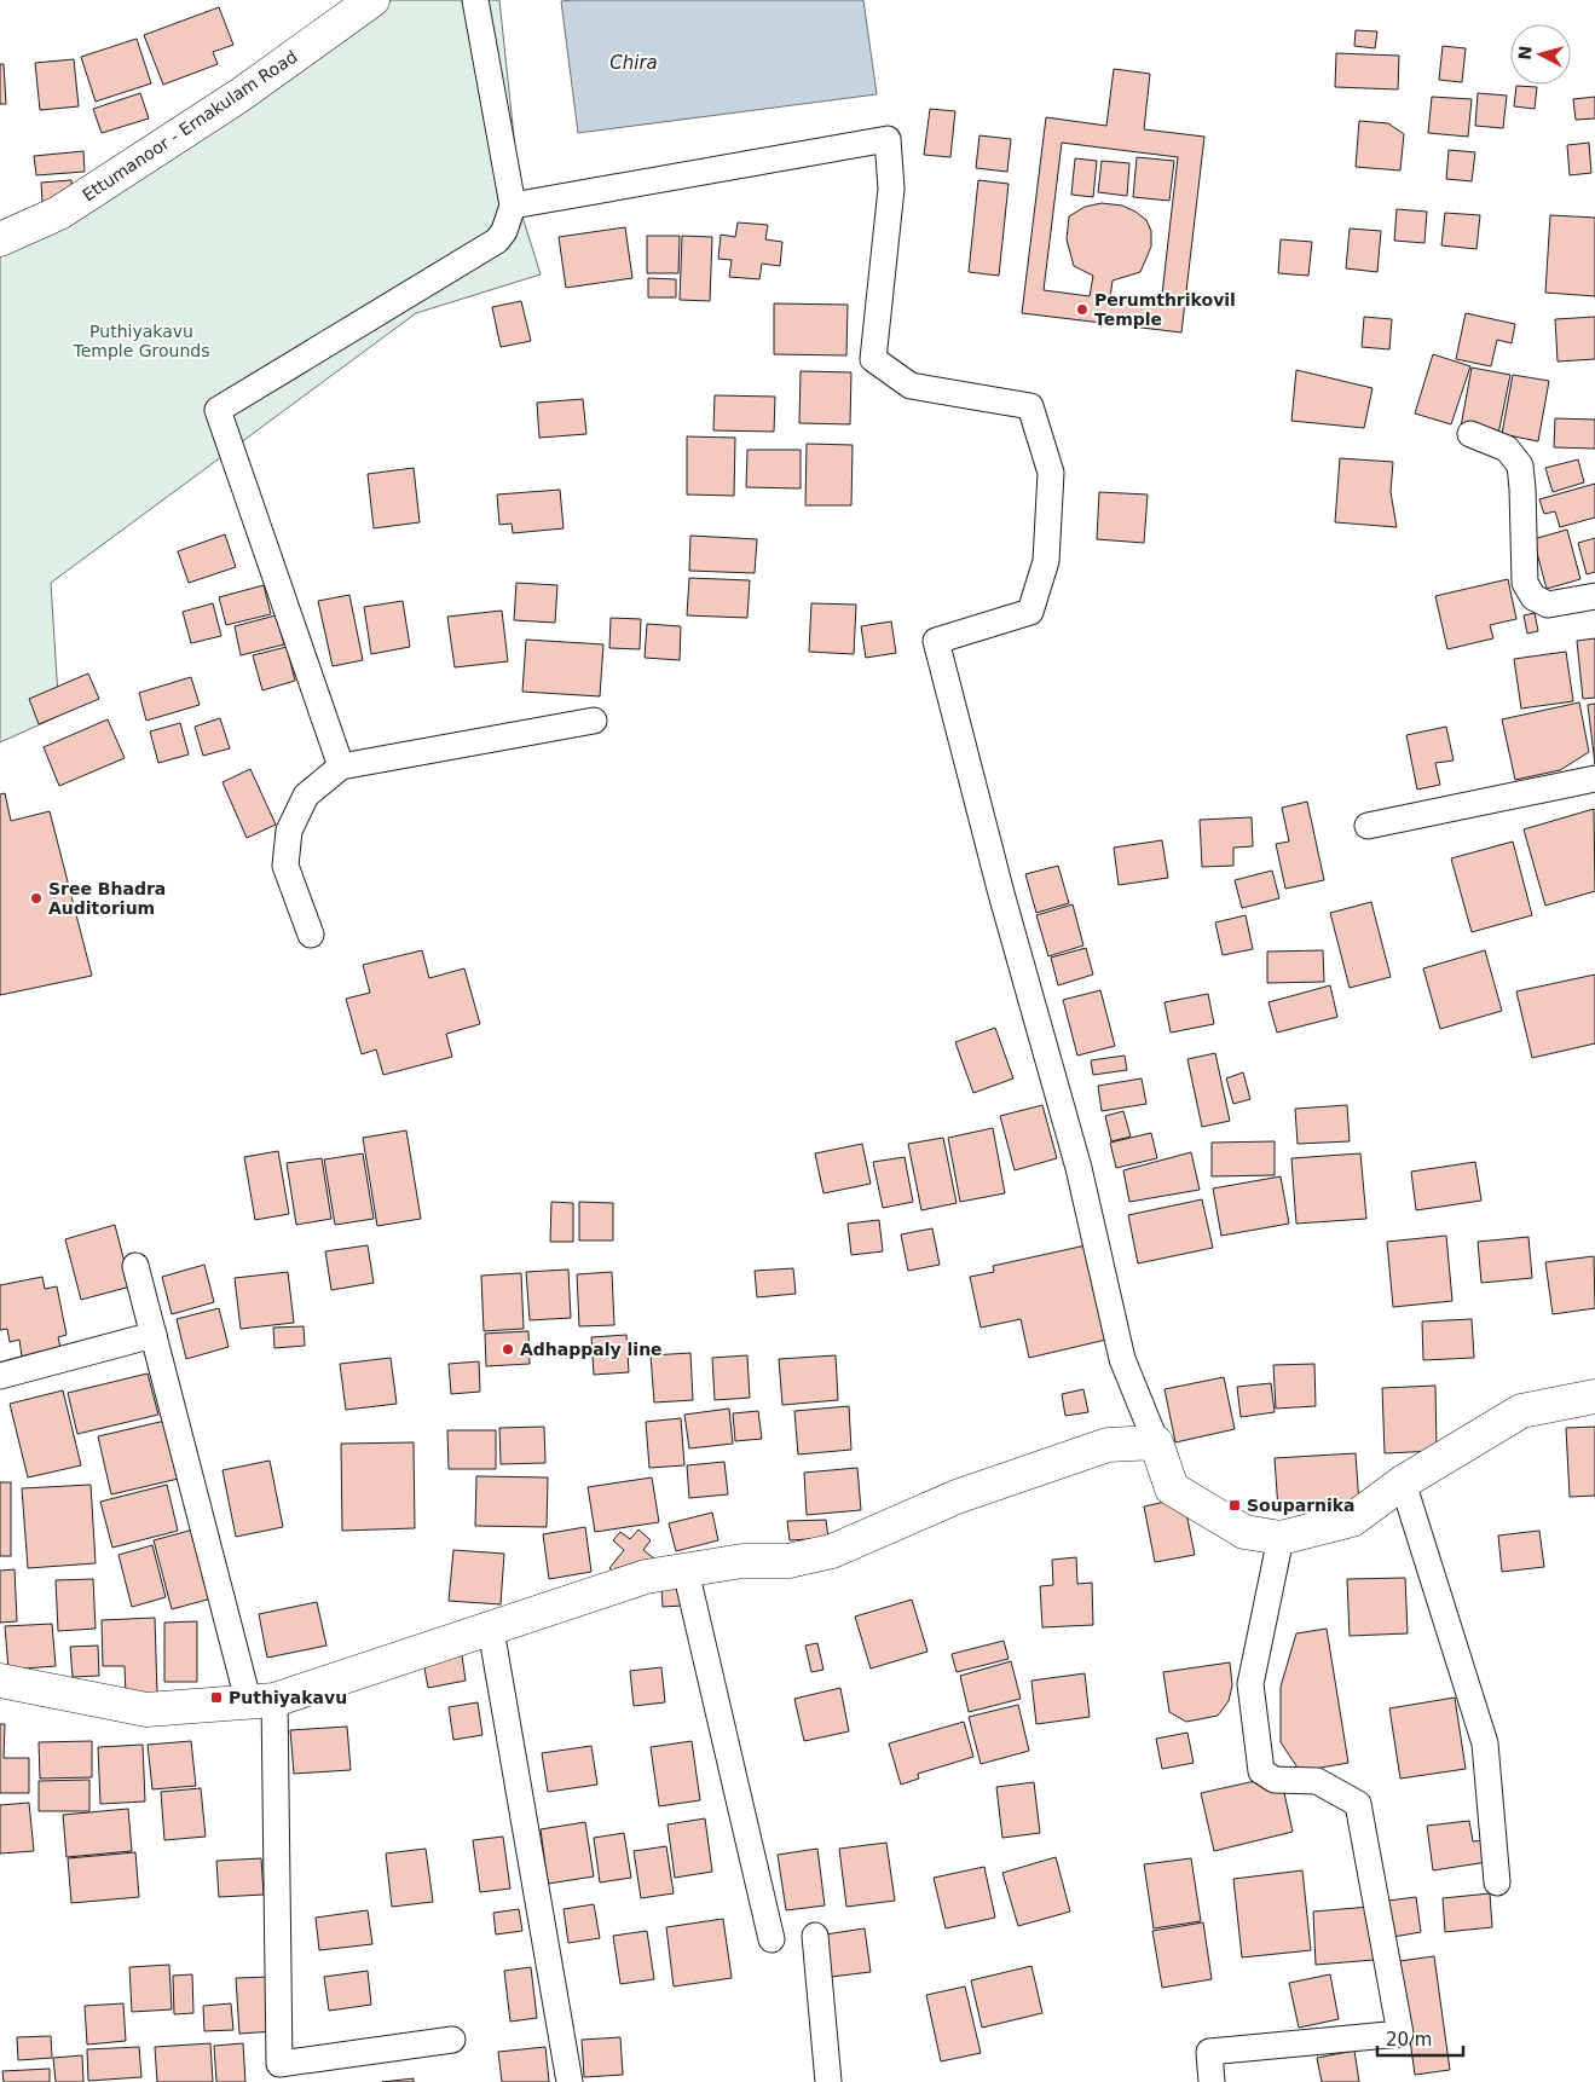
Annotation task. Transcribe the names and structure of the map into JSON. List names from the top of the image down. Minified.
{"streets":{"main road":["Ettumanoor - Ernakulam Road"]},"water":["Chira"],"parks":["Puthiyakavu Temple Grounds"],"places":{"other":["Perumthrikovil Temple","Sree Bhadra Auditorium","Adhappaly line"],"transit":["Souparnika","Puthiyakavu"]},"scale_bar":"20 m","north":"left"}
